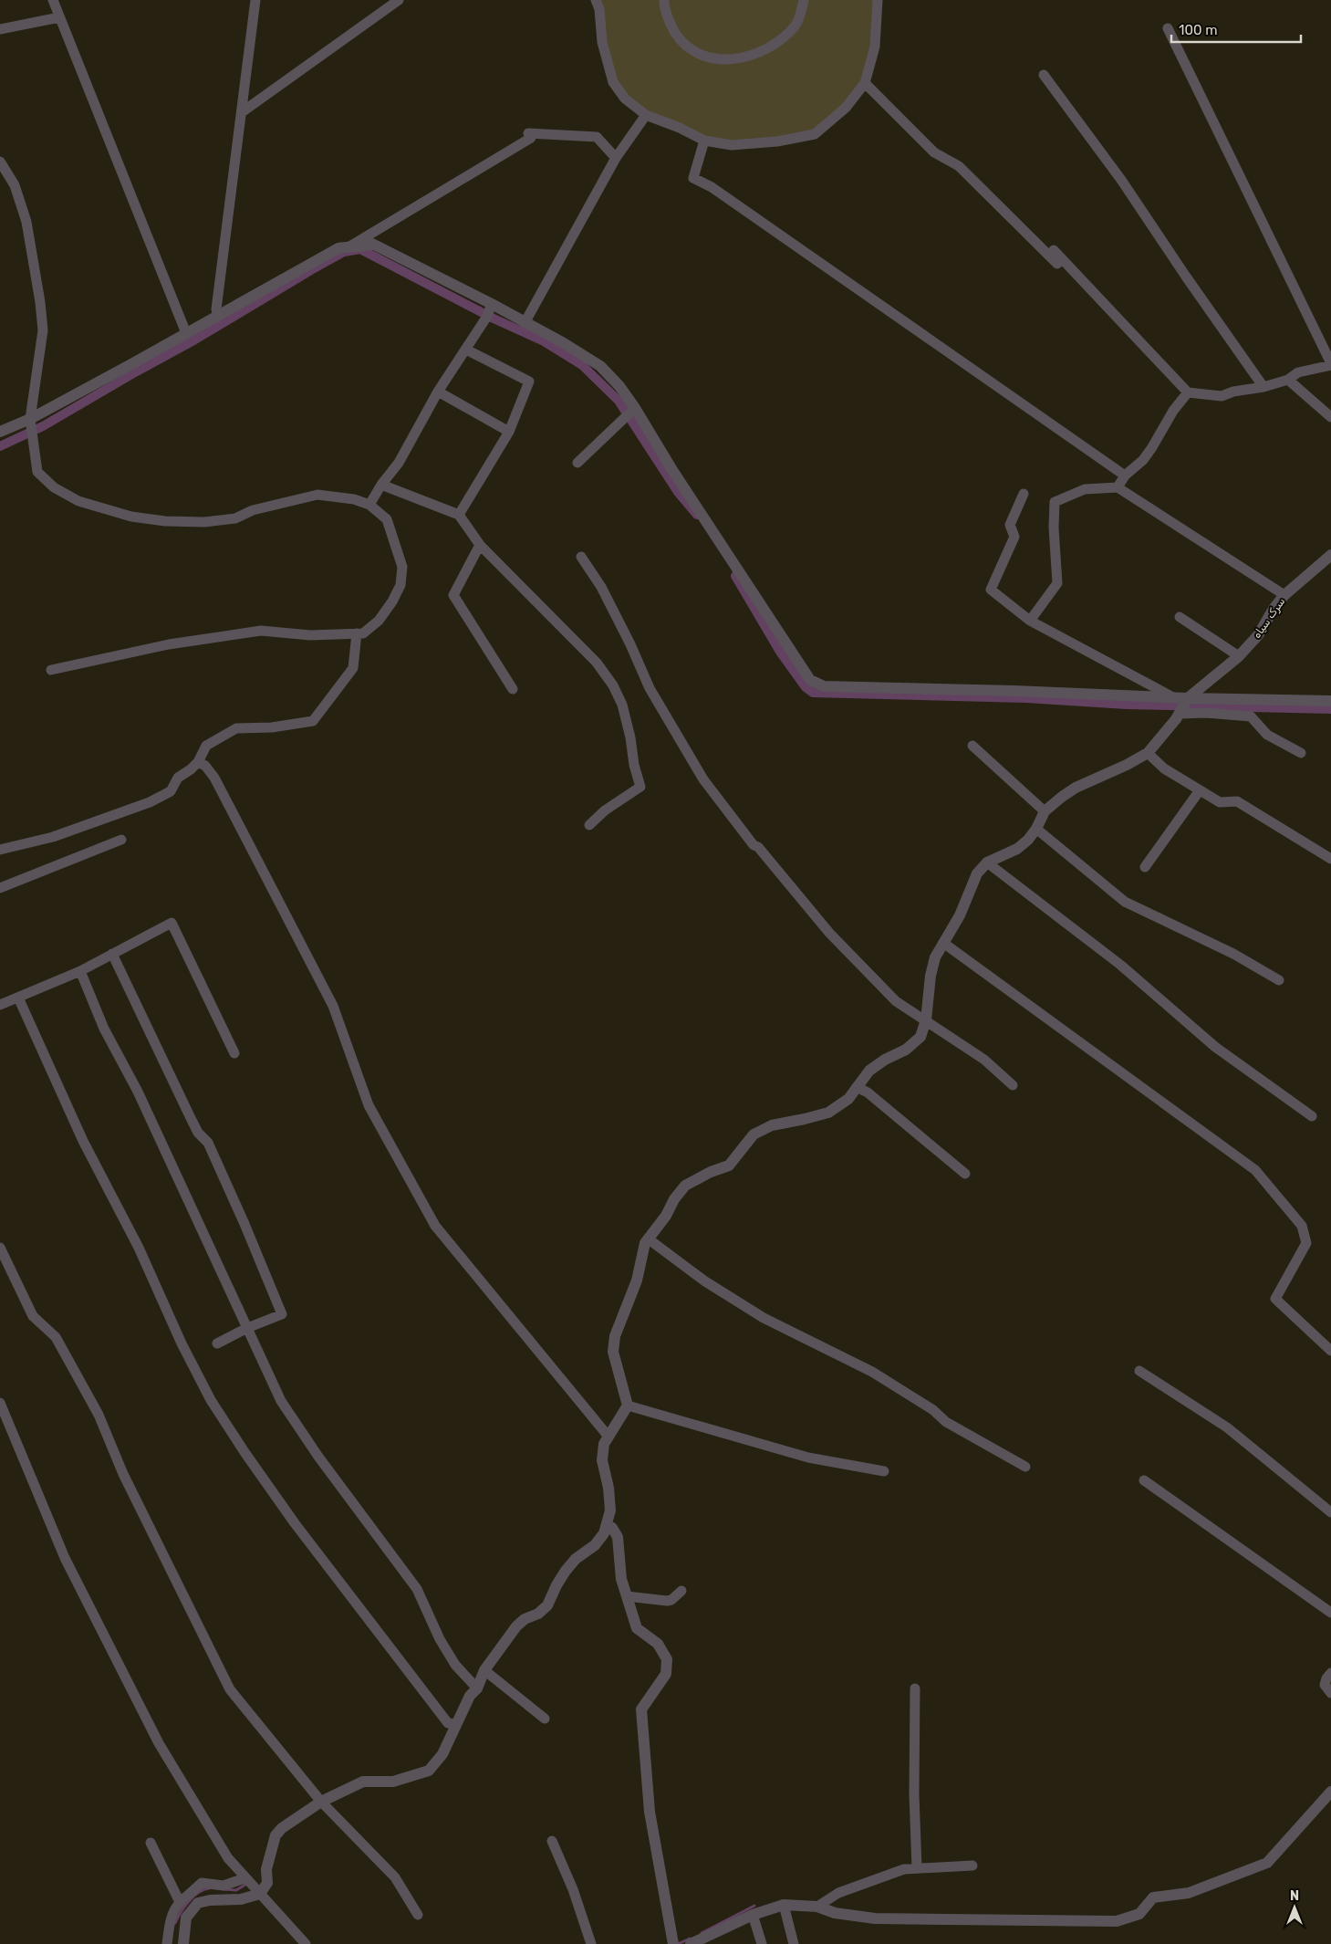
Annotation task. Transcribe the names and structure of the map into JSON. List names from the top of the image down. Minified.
{"streets":{"street":["سرک سیاه"]},"scale_bar":"100 m","north":"top"}
